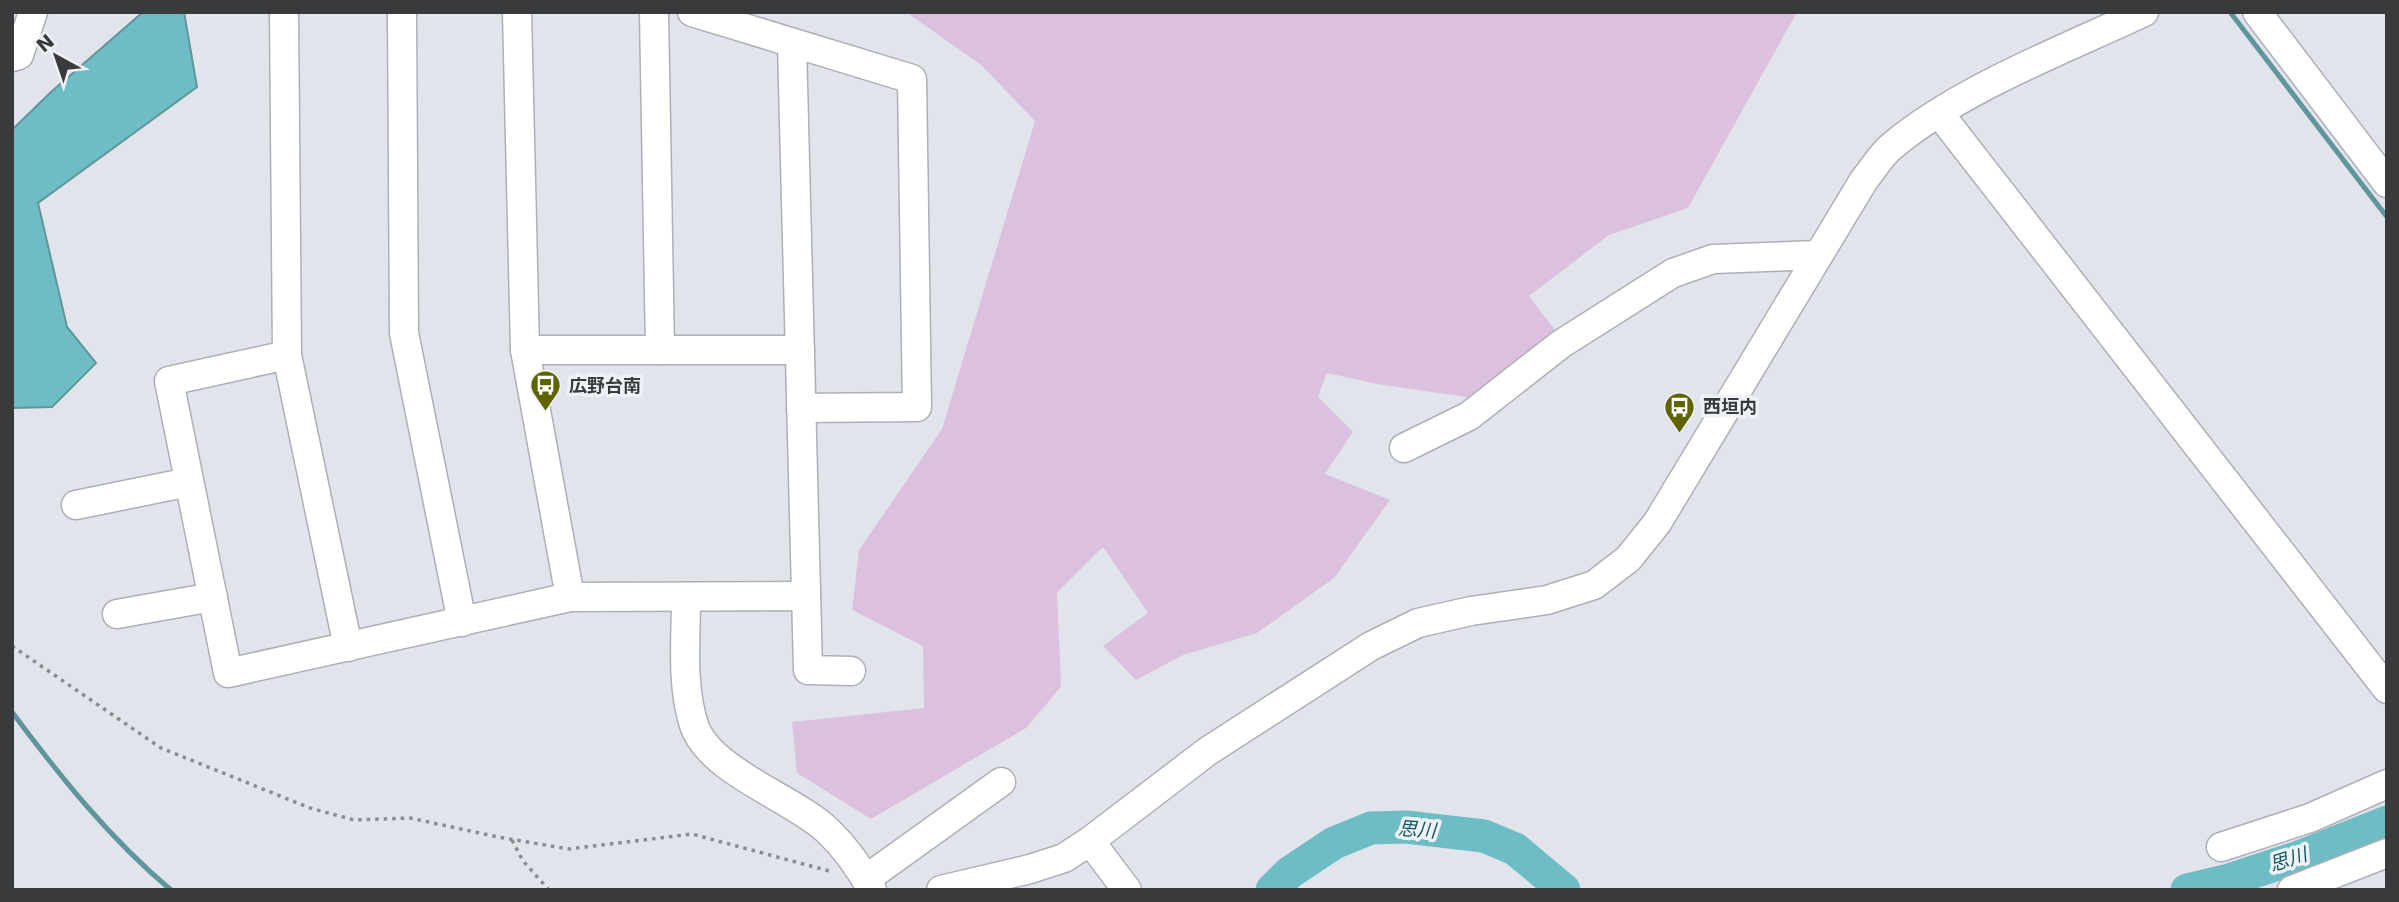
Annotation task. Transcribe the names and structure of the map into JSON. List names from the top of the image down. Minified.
{"water":["思川"],"places":{"bus stop":["広野台南","西垣内"]},"north":"top left"}
